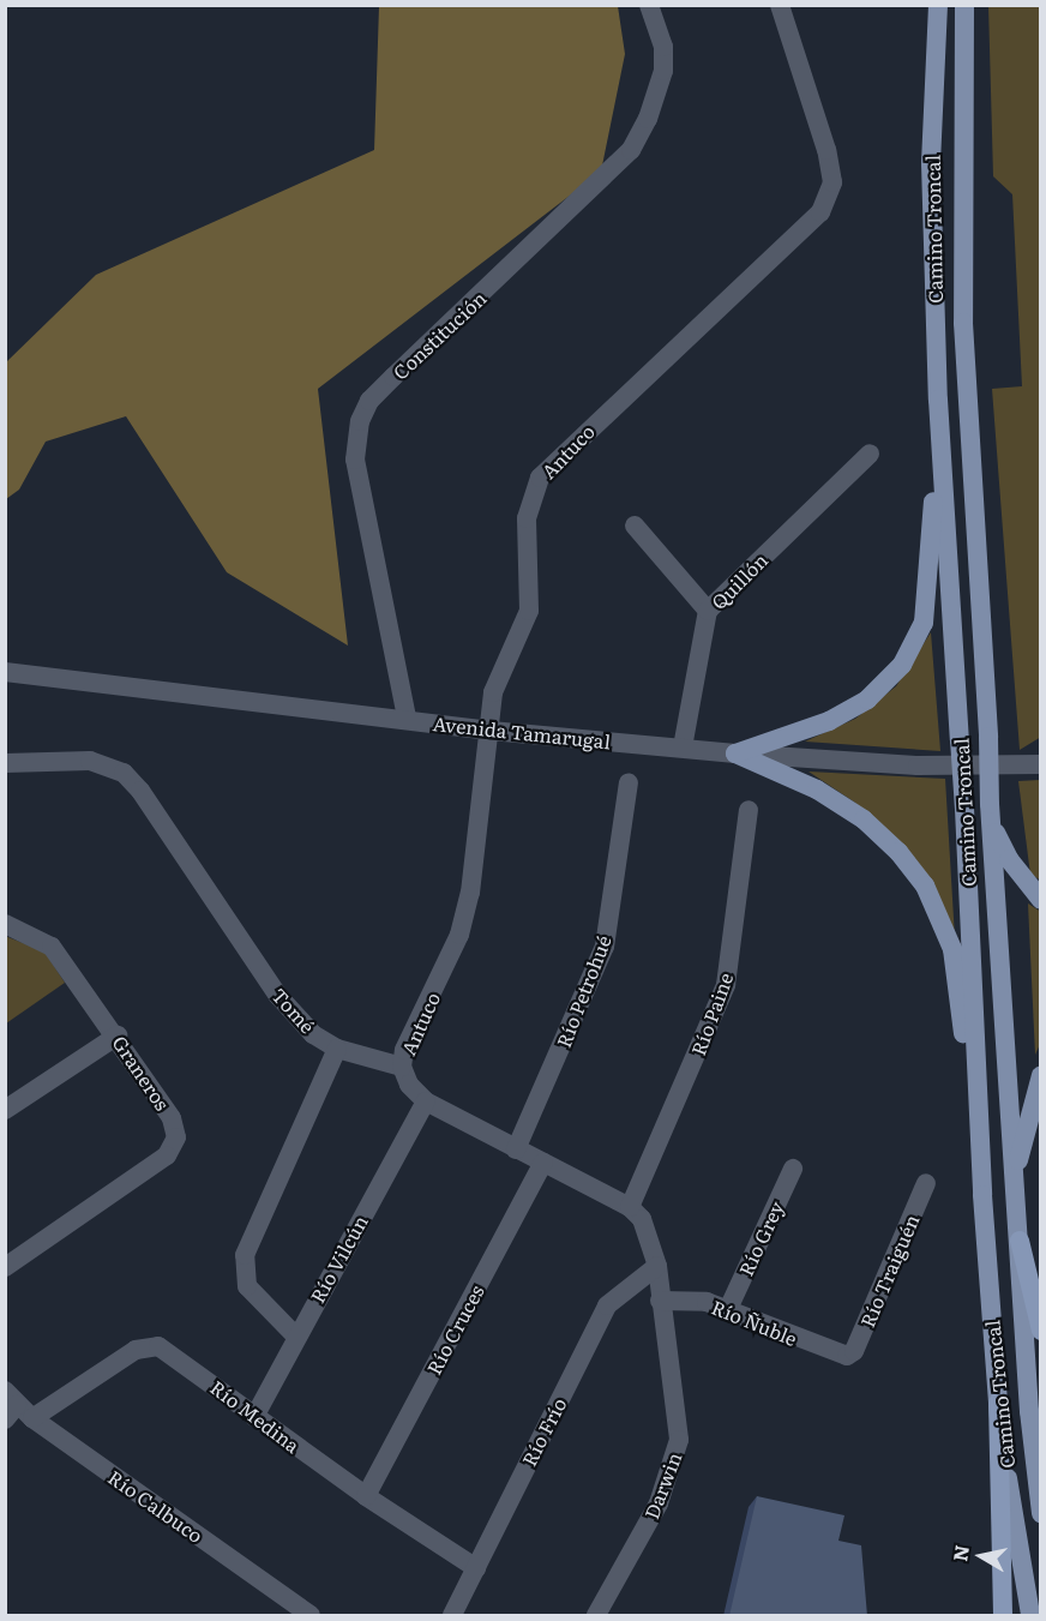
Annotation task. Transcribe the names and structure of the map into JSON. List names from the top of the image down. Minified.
{"streets":{"main road":["Camino Troncal"],"street":["Constitución","Antuco","Quillón","Avenida Tamarugal","Río Petrohué","Tomé","Río Paine","Graneros","Río Grey","Río Vilcún","Río Traiguén","Río Ñuble","Río Cruces","Río Medina","Río Frío","Darwin","Río Calbuco"]},"crossings":[["Constitución","Avenida Tamarugal"],["Antuco","Avenida Tamarugal"],["Antuco","Tomé"],["Quillón","Avenida Tamarugal"],["Río Grey","Río Ñuble"],["Río Vilcún","Río Medina"],["Río Traiguén","Río Ñuble"],["Río Ñuble","Darwin"],["Río Cruces","Río Medina"],["Río Medina","Río Frío"],["Río Medina","Río Calbuco"]],"north":"left"}
